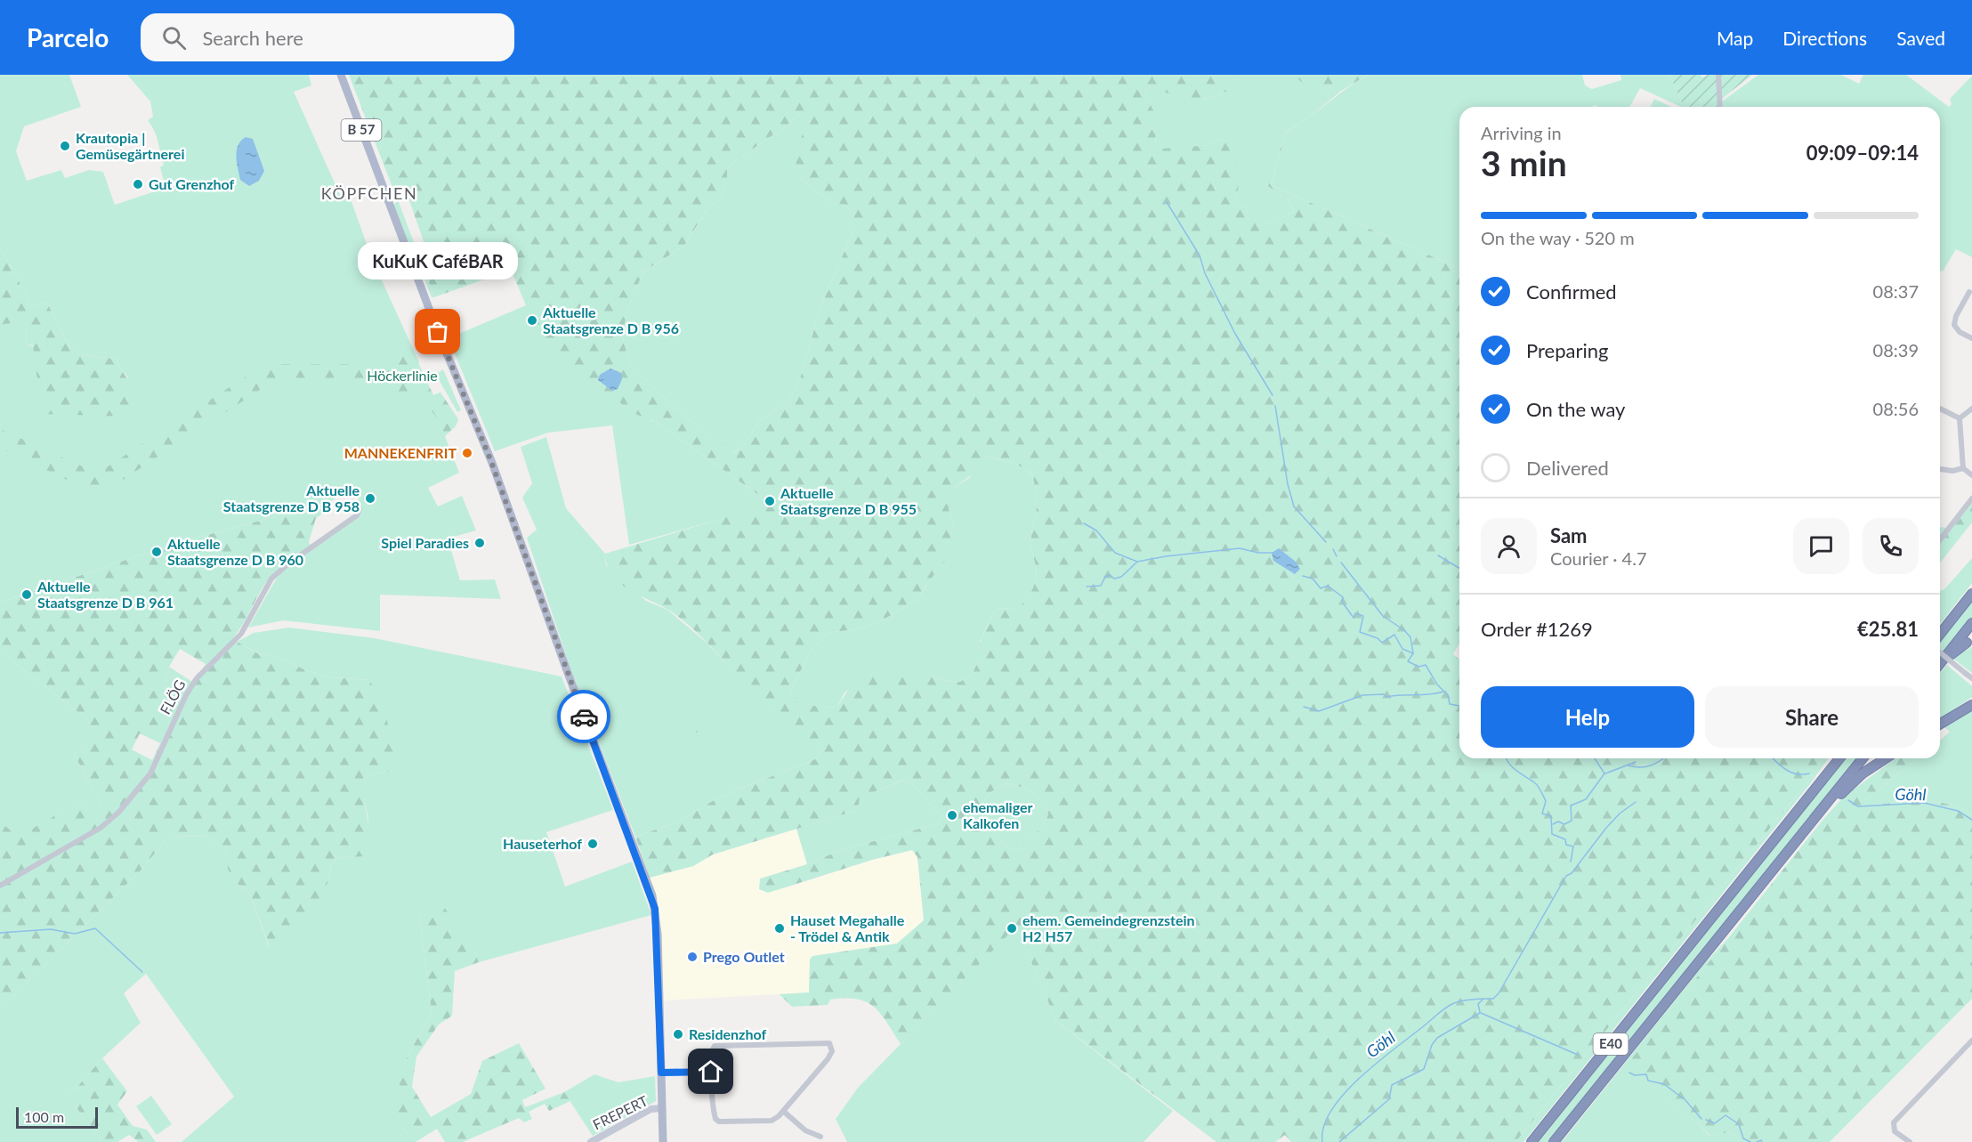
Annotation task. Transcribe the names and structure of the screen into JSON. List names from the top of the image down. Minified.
{"streets":{"highway":["E40"],"main road":["B 57"],"street":["FLÖG","FREPERT"]},"districts":["KÖPFCHEN"],"water":["Göhl"],"parks":["Höckerlinie"],"places":["Krautopia | Gemüsegärtnerei","Gut Grenzhof","Aktuelle Staatsgrenze D B 956","KuKuK CaféBAR","MANNEKENFRIT","Aktuelle Staatsgrenze D B 958","Aktuelle Staatsgrenze D B 955","Spiel Paradies","Aktuelle Staatsgrenze D B 960","Aktuelle Staatsgrenze D B 961","ehemaliger Kalkofen","Hauseterhof","Hauset Megahalle - Trödel & Antik","ehem. Gemeindegrenzstein H2 H57","Prego Outlet","Residenzhof"],"scale_bar":"100 m","page":{"header":"Parcelo","search":"Search here","nav":["Map","Directions","Saved"],"heading":["3 min","Arriving in","09:09–09:14"],"panel":["Sam","Courier · 4.7","Order #1269","€25.81"],"bar":"On the way · 520 m","bubble":"KuKuK CaféBAR","list":[["Confirmed","08:37"],["Preparing","08:39"],["On the way","08:56"],"Delivered"],"buttons":["Help","Share"],"scale":"100 m"}}
